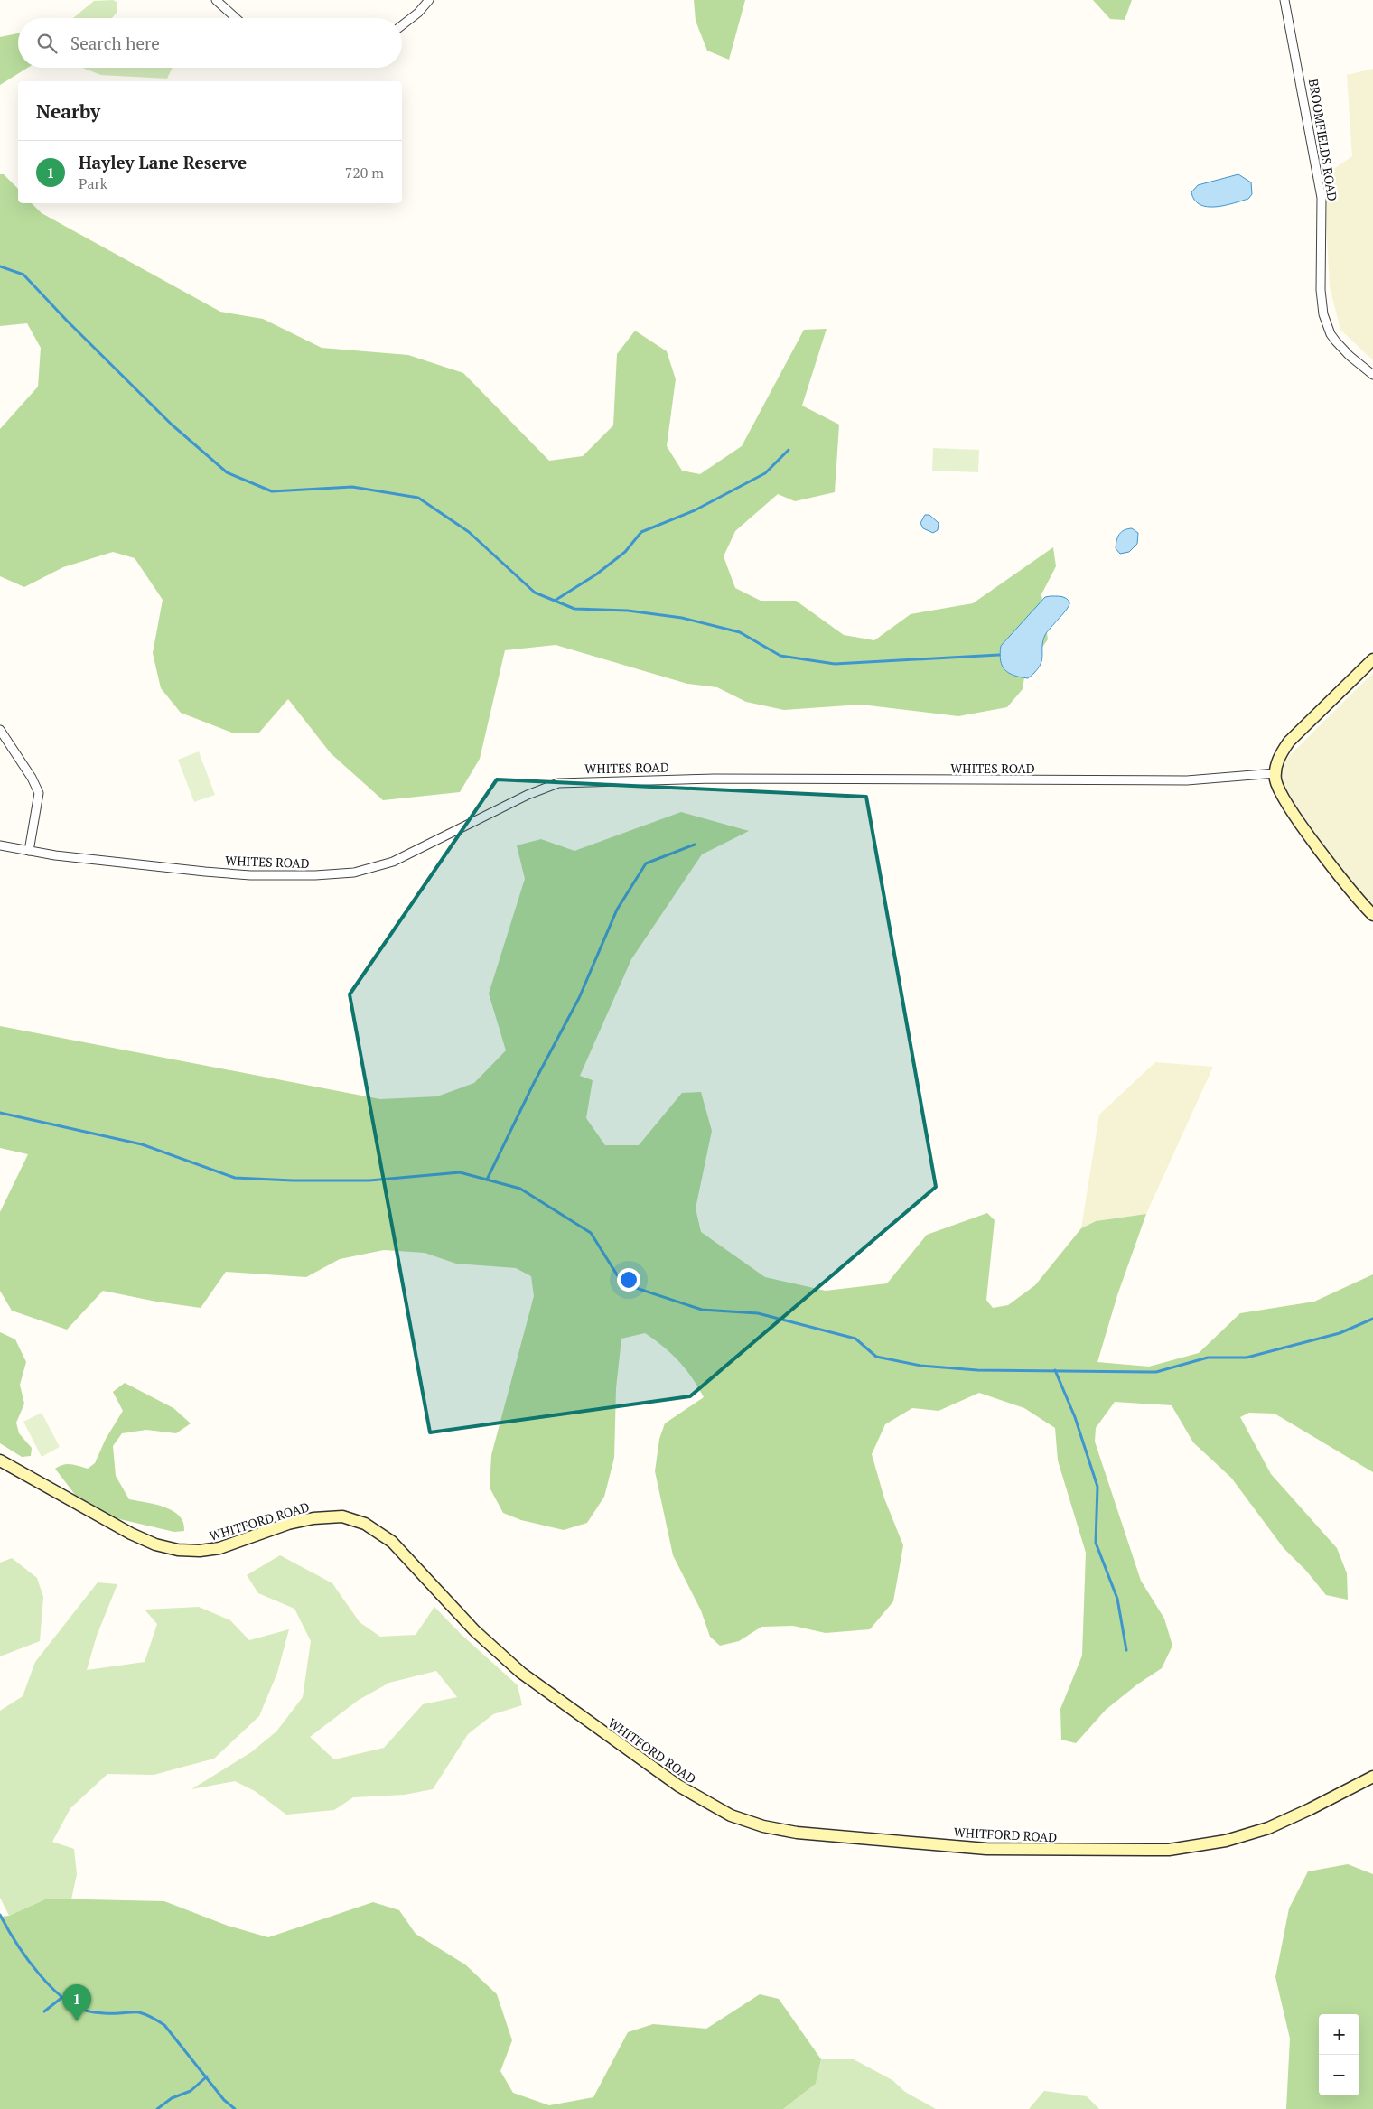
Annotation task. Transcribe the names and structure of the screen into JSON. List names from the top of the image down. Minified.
{"streets":{"main road":["WHITFORD ROAD"],"street":["BROOMFIELDS ROAD","WHITES ROAD"]},"page":{"search":"Search here","heading":"Nearby","list":[{"mark":"1","name":"Hayley Lane Reserve","note":"Park","value":"720 m"}],"pins":"1","map_buttons":["+","−"]}}
